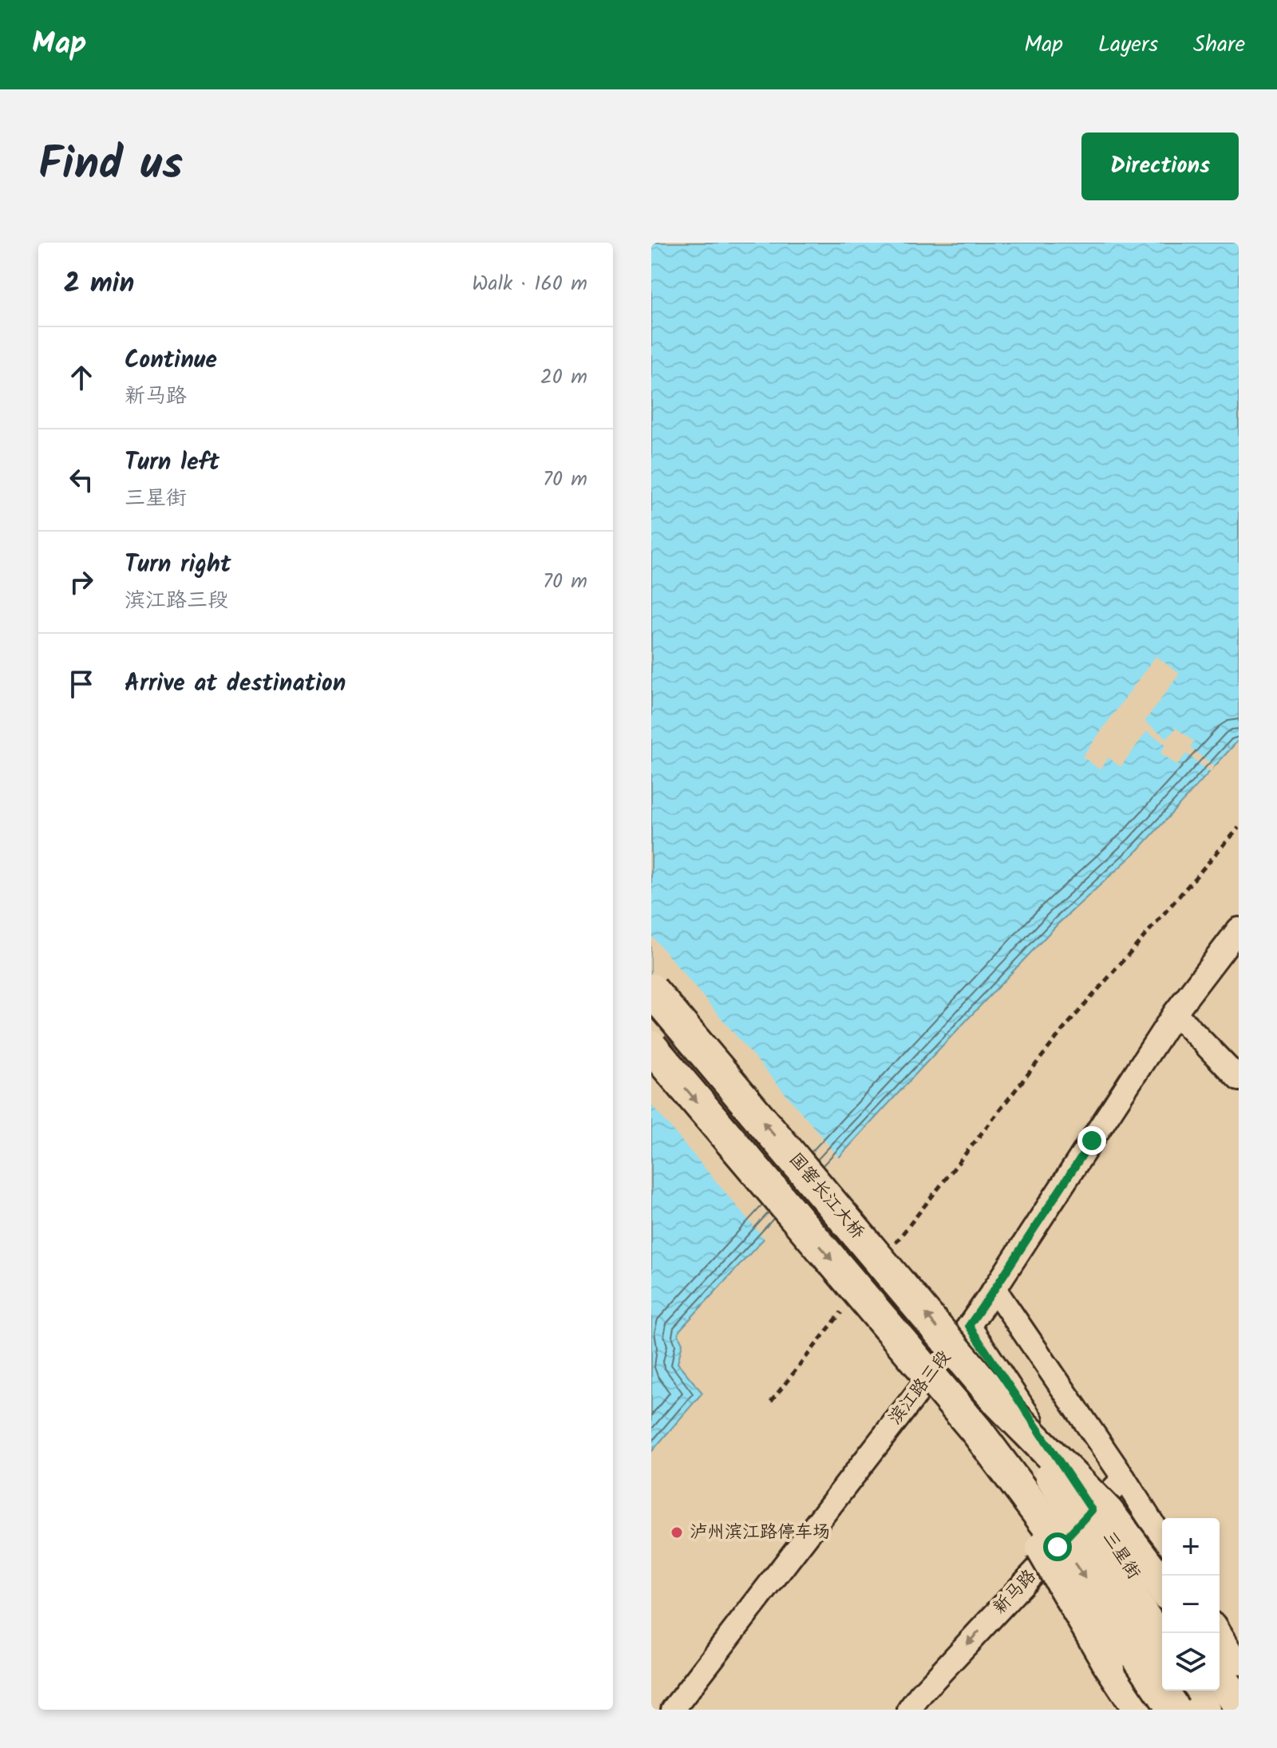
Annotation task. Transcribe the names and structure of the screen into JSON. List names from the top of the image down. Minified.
{"streets":{"highway":["国窖长江大桥"],"street":["滨江路三段","三星街","新马路"]},"crossings":[["滨江路三段","三星街"],["三星街","新马路"]],"one_way":["新马路"],"places":["泸州滨江路停车场"],"page":{"header":"Map","nav":["Map","Layers","Share"],"title":"Find us","buttons":"Directions","heading":["2 min","Walk · 160 m"],"list":[["Continue","新马路","20 m"],["Turn left","三星街","70 m"],["Turn right","滨江路三段","70 m"],"Arrive at destination"],"map_buttons":["+","−"]}}
